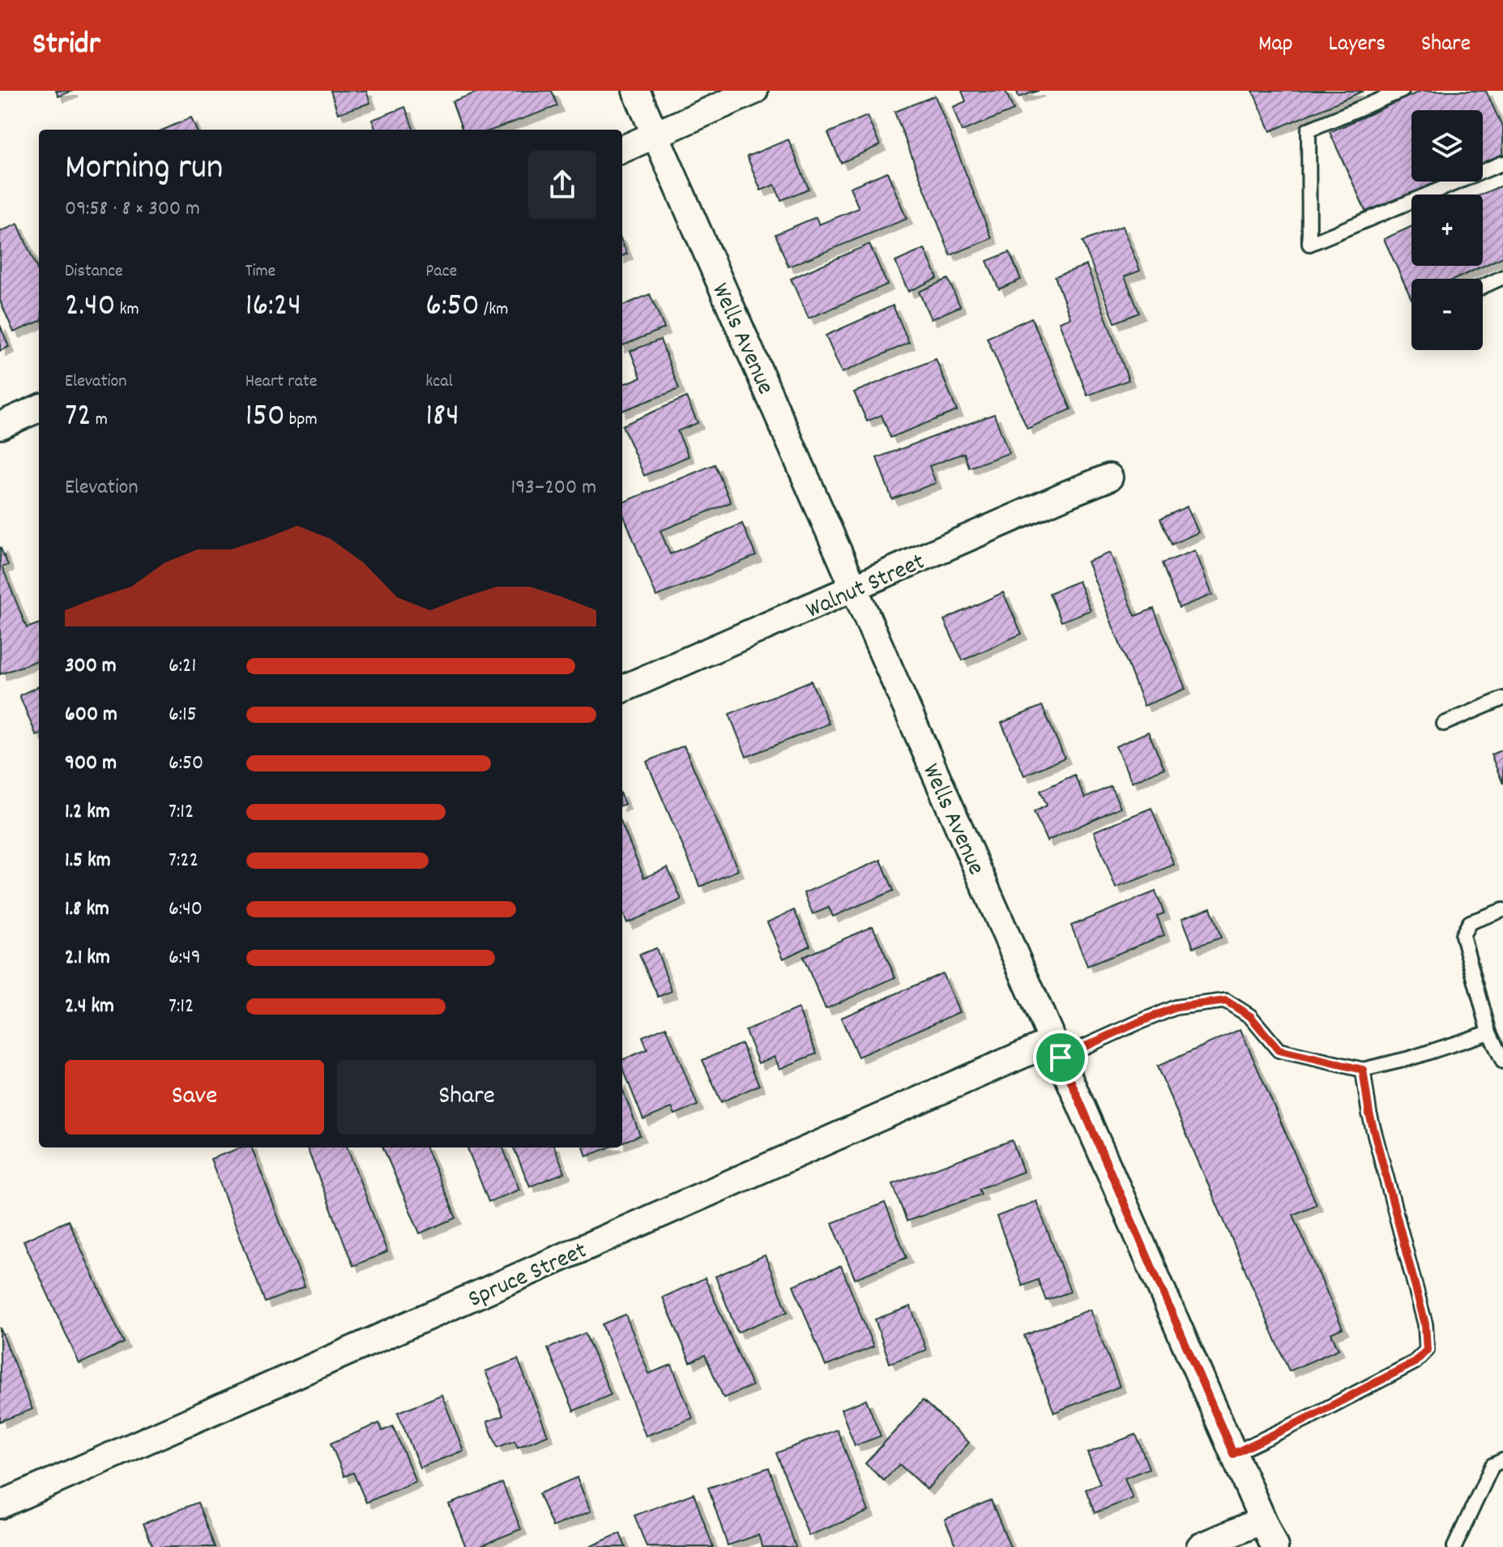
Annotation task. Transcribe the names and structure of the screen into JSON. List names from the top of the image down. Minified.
{"streets":{"street":["Wells Avenue","Walnut Street","Spruce Street"]},"crossings":[["Wells Avenue","Walnut Street"],["Wells Avenue","Spruce Street"]],"page":{"header":"Stridr","nav":["Map","Layers","Share"],"map_buttons":["+","−"],"heading":["Morning run","09:58 · 8 × 300 m"],"stats":[["Distance","2.40 km"],["Time","16:24"],["Pace","6:50 /km"],["Elevation","72 m"],["Heart rate","150 bpm"],["kcal","184"]],"chart":["Elevation","193–200 m"],"list":[{"name":"300 m","note":"6:21"},{"name":"600 m","note":"6:15"},{"name":"900 m","note":"6:50"},{"name":"1.2 km","note":"7:12"},{"name":"1.5 km","note":"7:22"},{"name":"1.8 km","note":"6:40"},{"name":"2.1 km","note":"6:49"},{"name":"2.4 km","note":"7:12"}],"buttons":["Save","Share"]}}
